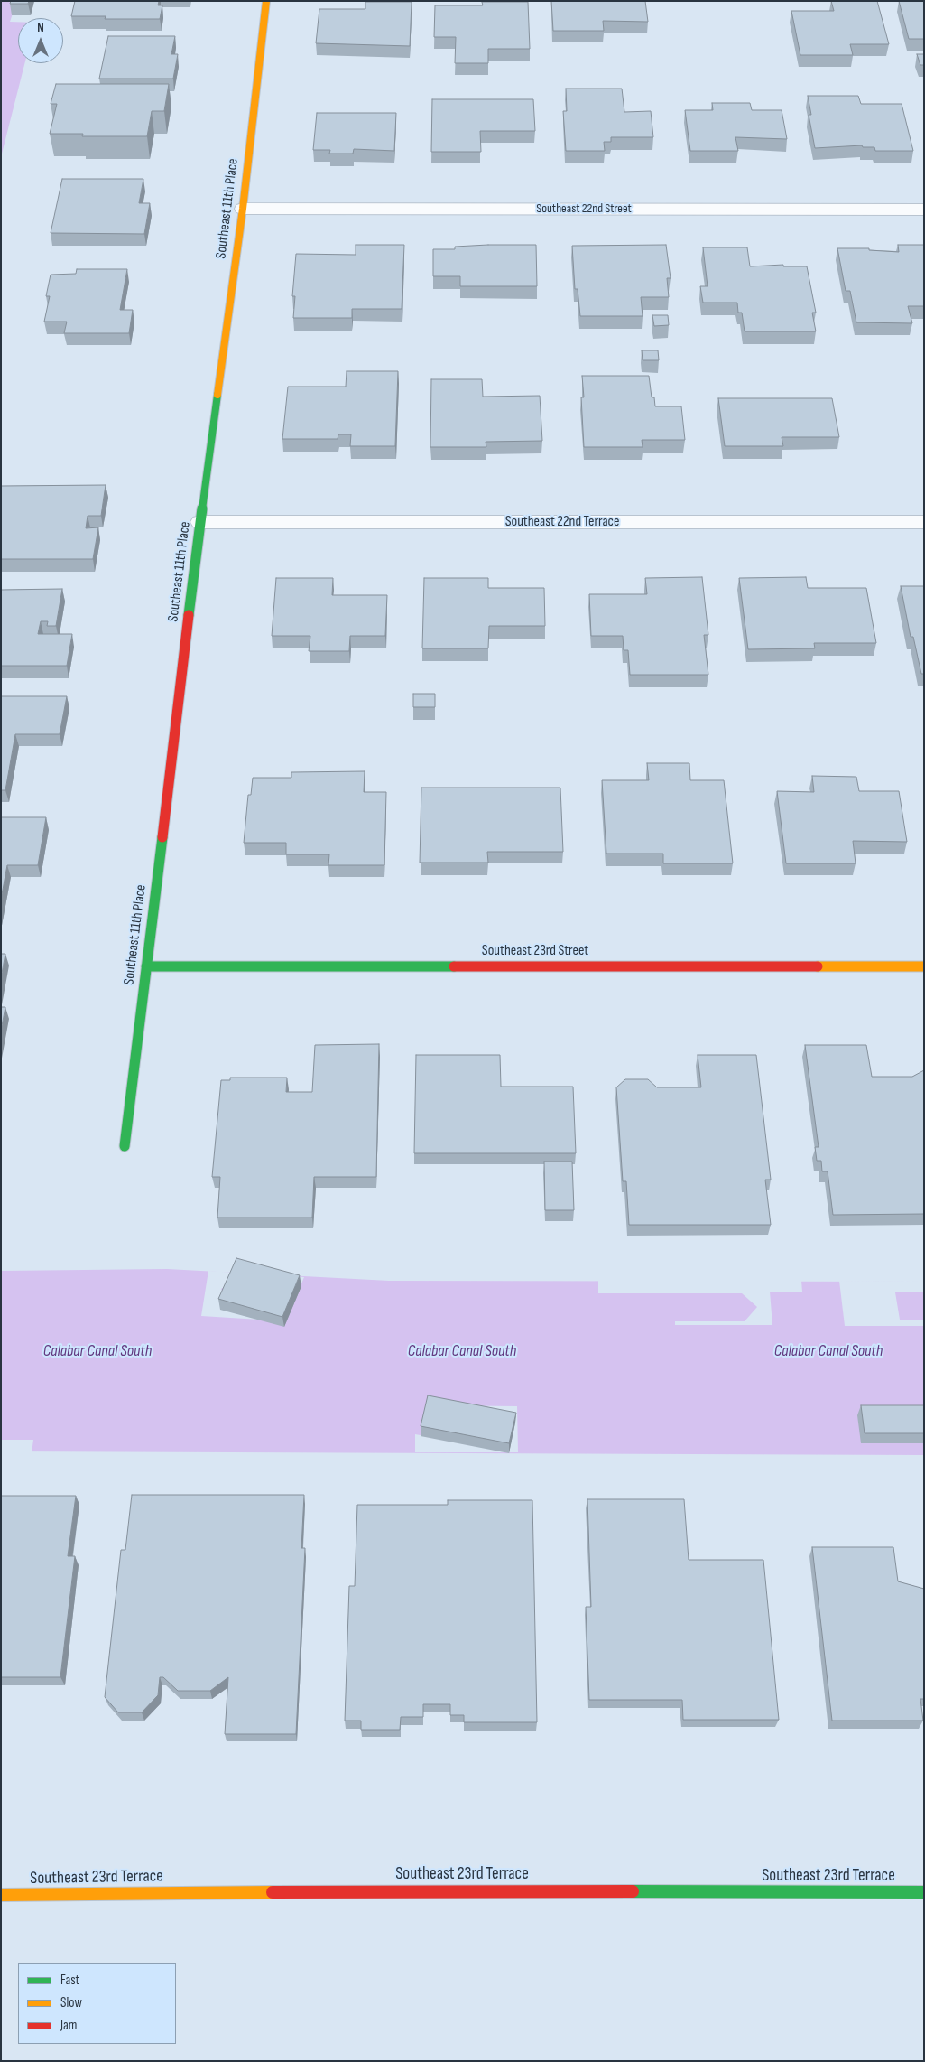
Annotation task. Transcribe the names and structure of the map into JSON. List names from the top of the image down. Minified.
{"streets":{"street":["Southeast 11th Place","Southeast 22nd Street","Southeast 22nd Terrace","Southeast 23rd Street","Southeast 23rd Terrace"]},"crossings":[["Southeast 11th Place","Southeast 22nd Street"],["Southeast 11th Place","Southeast 22nd Terrace"],["Southeast 11th Place","Southeast 23rd Street"]],"water":["Calabar Canal South"],"legend":["Fast","Slow","Jam"],"north":"top"}
